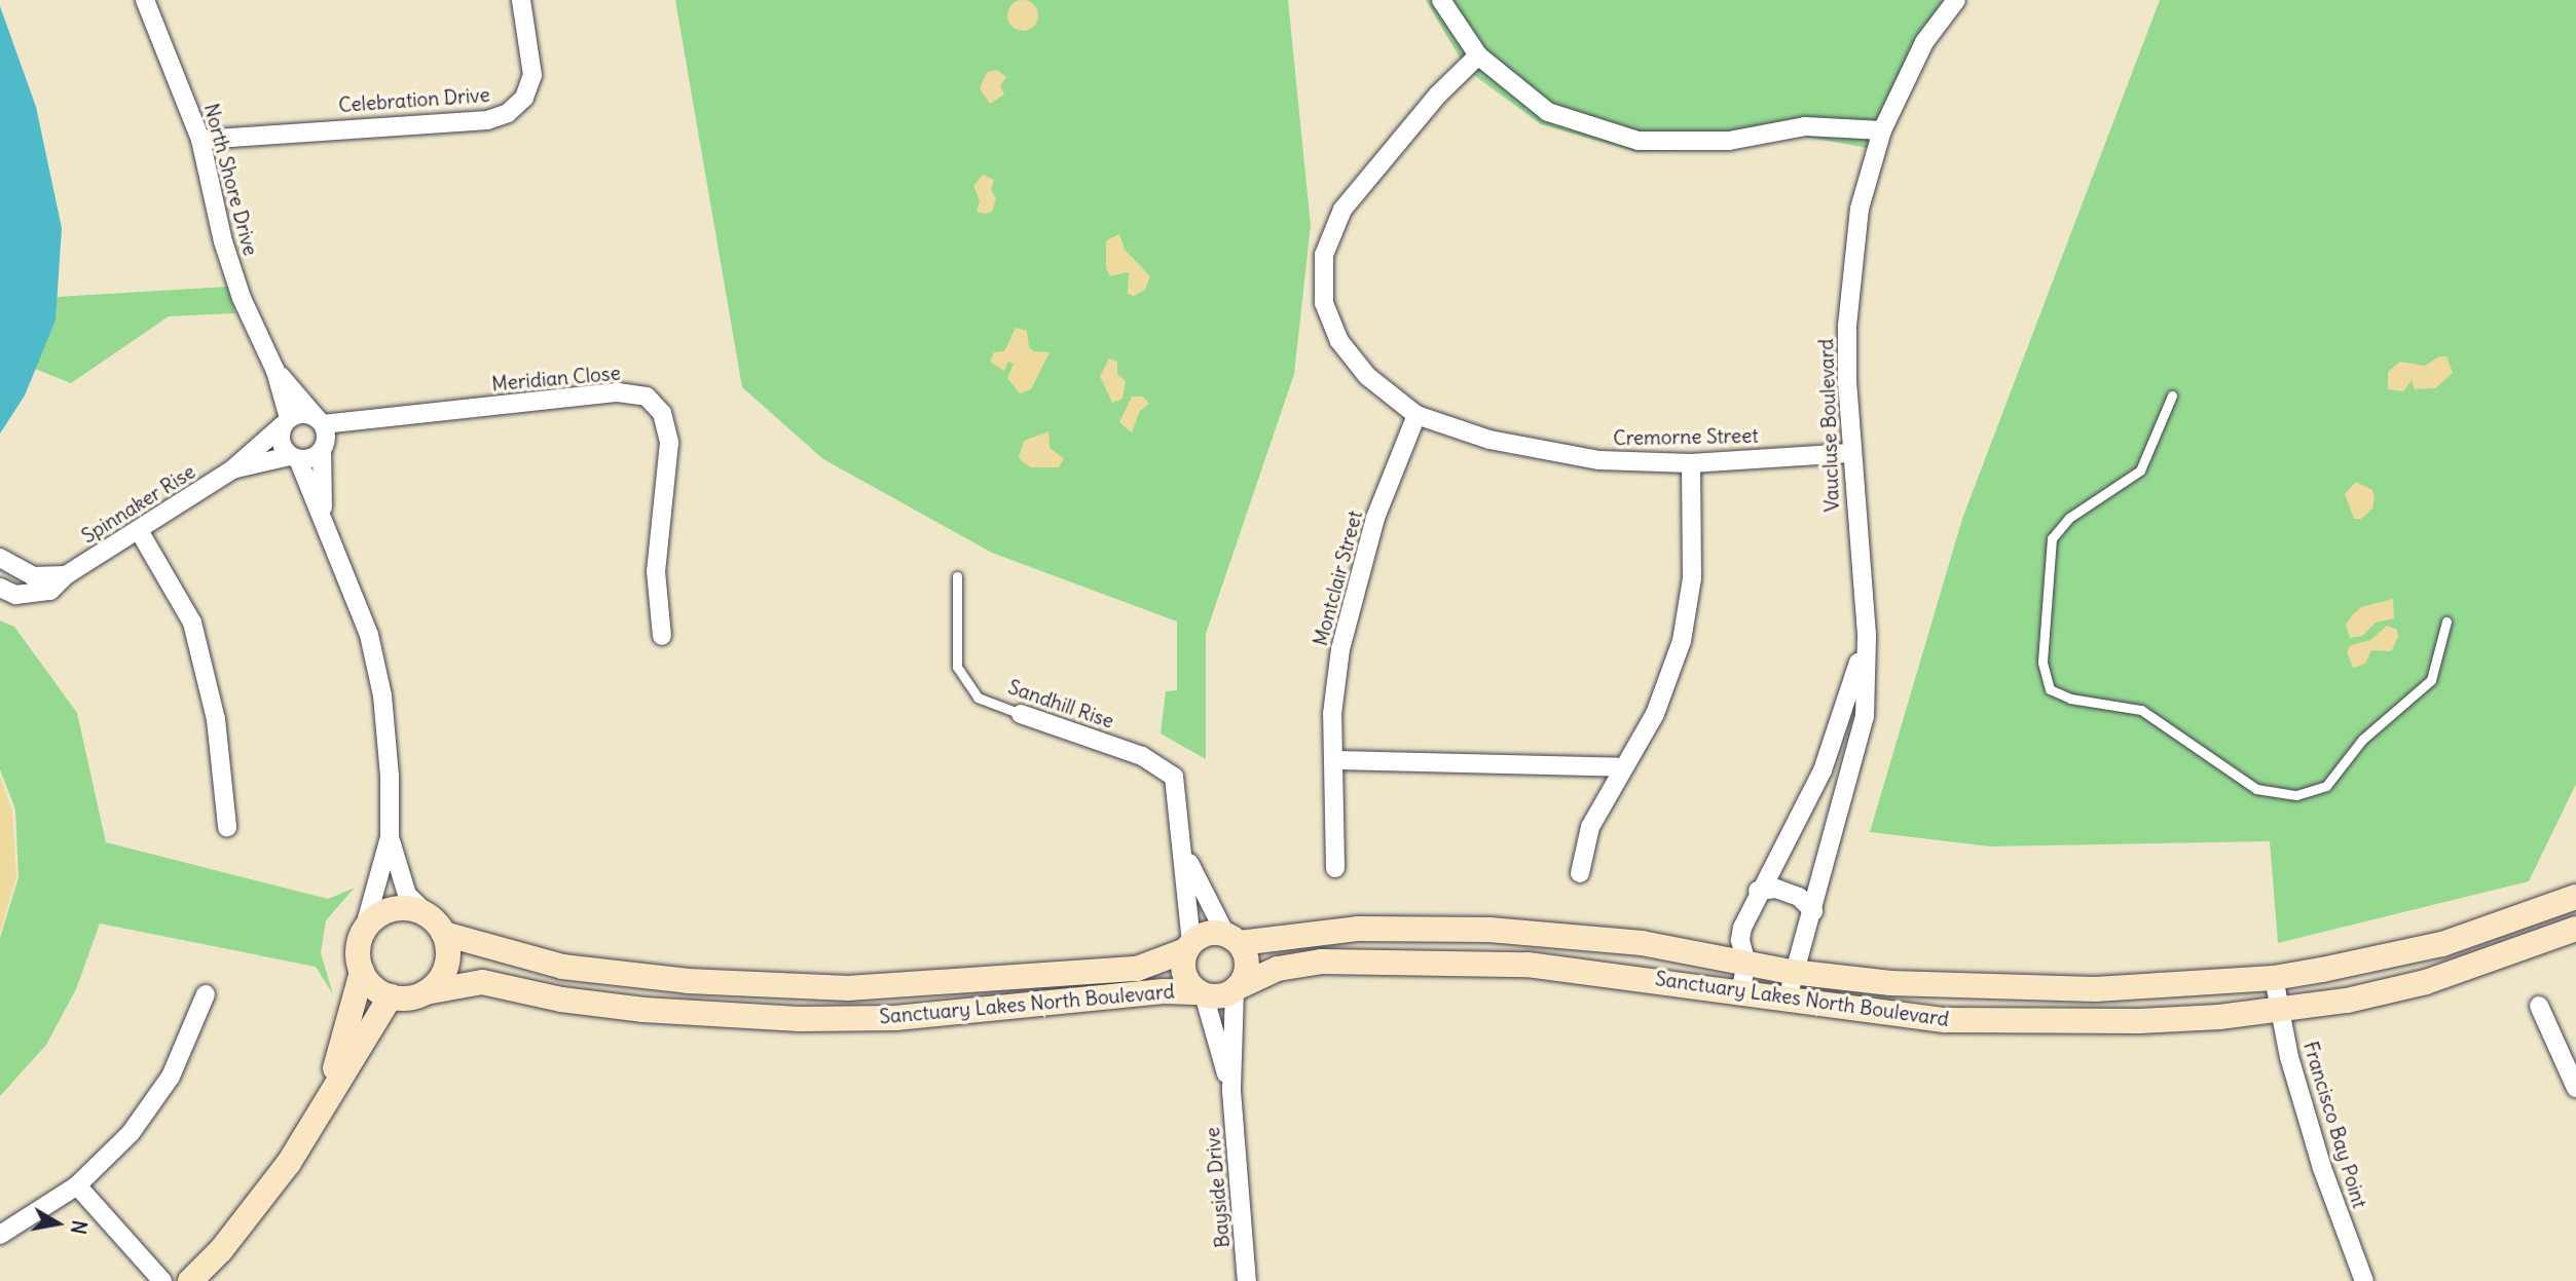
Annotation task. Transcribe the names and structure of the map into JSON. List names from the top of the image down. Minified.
{"streets":{"street":["Celebration Drive","North Shore Drive","Meridian Close","Vaucluse Boulevard","Cremorne Street","Spinnaker Rise","Montclair Street","Sandhill Rise","Sanctuary Lakes North Boulevard","Francisco Bay Point","Bayside Drive"]},"crossings":[["Celebration Drive","North Shore Drive"],["North Shore Drive","Meridian Close"],["North Shore Drive","Spinnaker Rise"],["Meridian Close","Spinnaker Rise"],["Vaucluse Boulevard","Cremorne Street"],["Vaucluse Boulevard","Sanctuary Lakes North Boulevard"],["Cremorne Street","Montclair Street"],["Sandhill Rise","Sanctuary Lakes North Boulevard"],["Sandhill Rise","Bayside Drive"],["Sanctuary Lakes North Boulevard","Francisco Bay Point"],["Sanctuary Lakes North Boulevard","Bayside Drive"]],"north":"right"}
